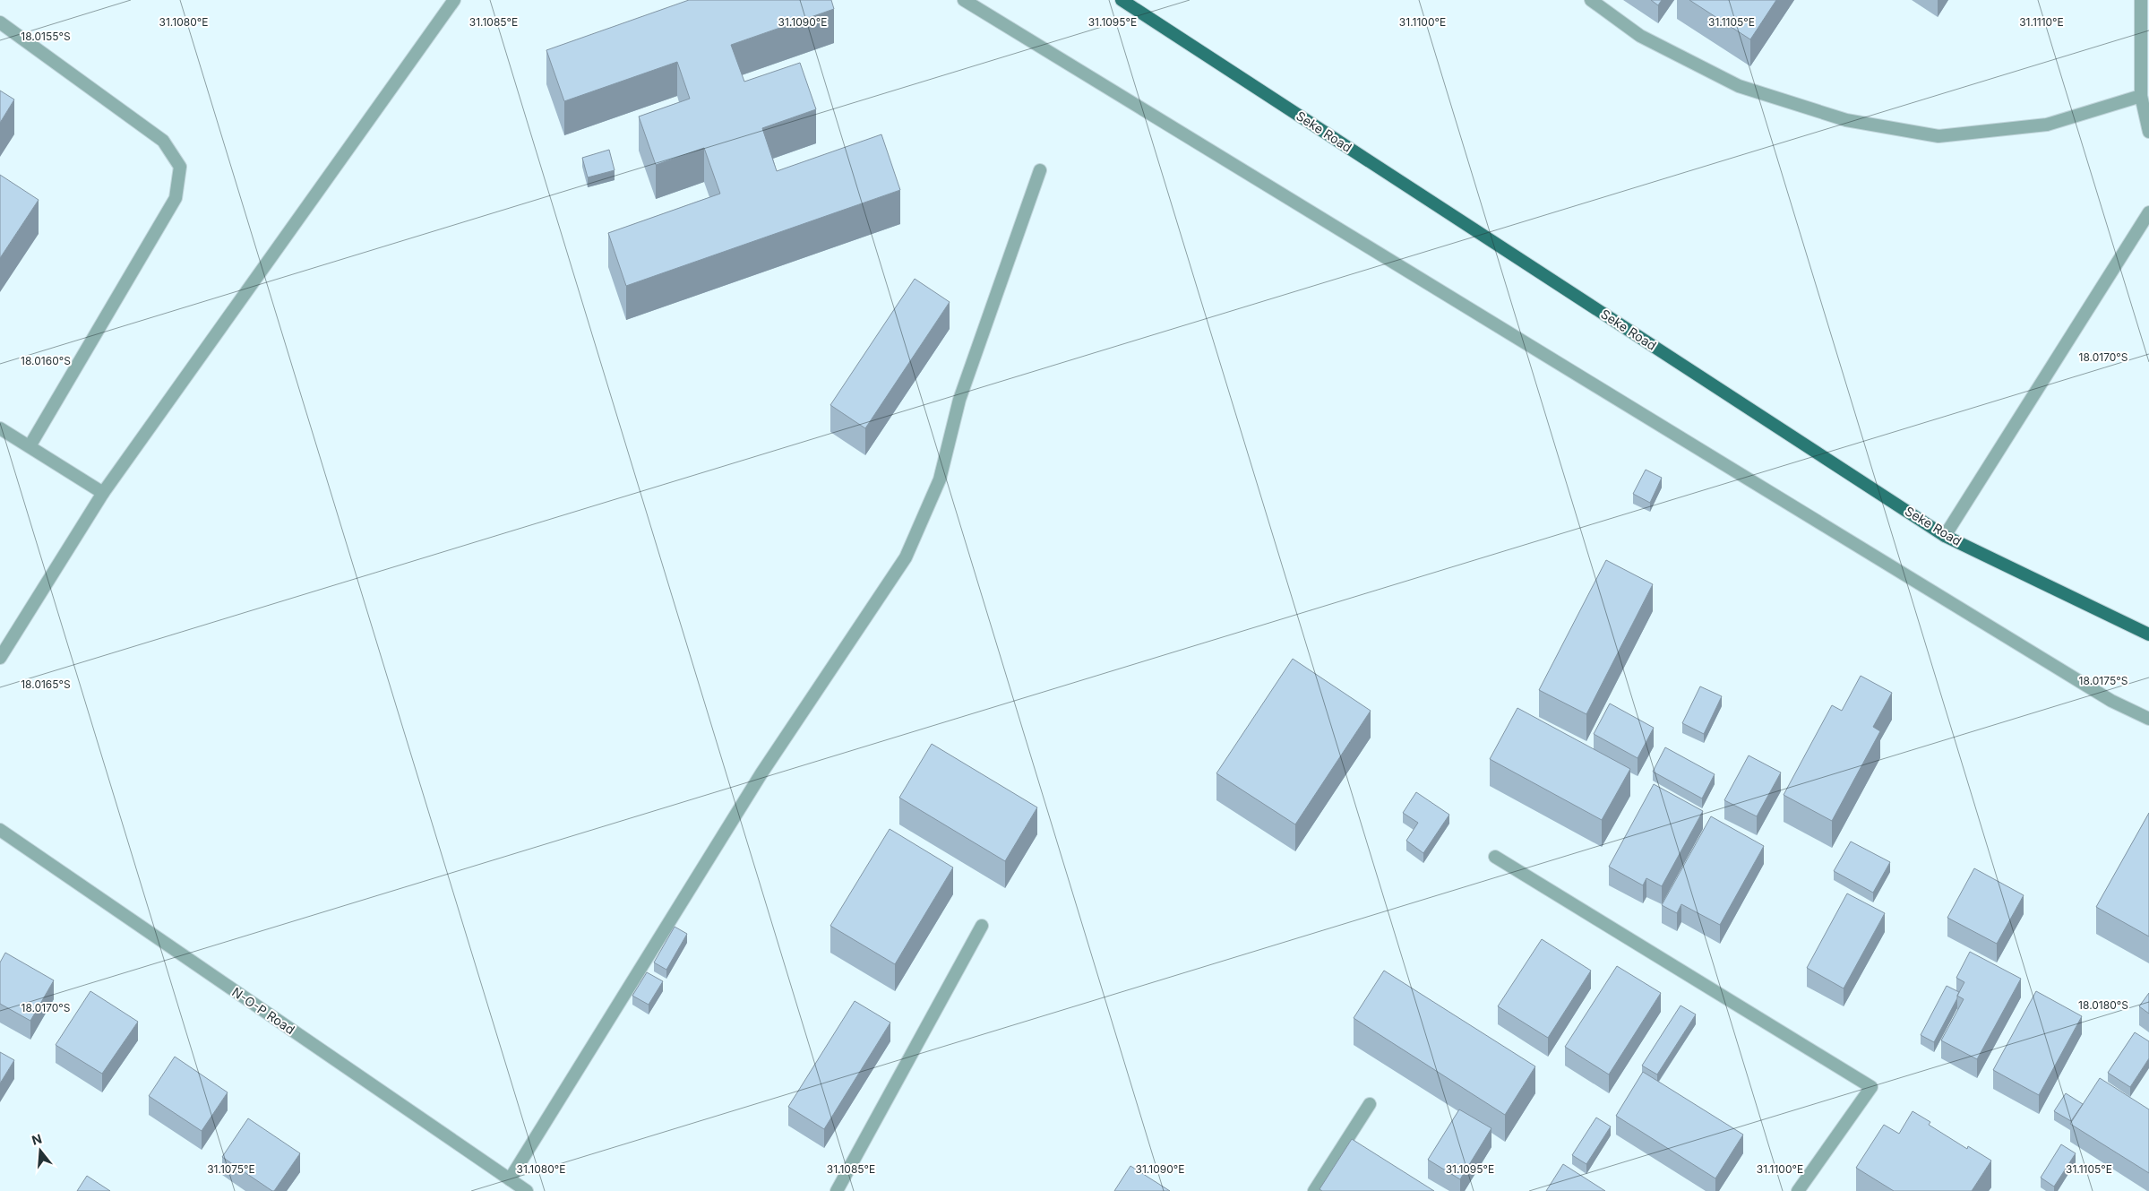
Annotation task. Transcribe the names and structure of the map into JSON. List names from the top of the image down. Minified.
{"streets":{"main road":["Seke Road"],"street":["N-O-P Road"]},"north":"top","coordinates":["31.1080°E","31.1085°E","31.1090°E","31.1095°E","31.1100°E","31.1105°E","31.1110°E","18.0155°S","18.0170°S","18.0160°S","18.0175°S","18.0165°S","18.0180°S","31.1075°E"]}
